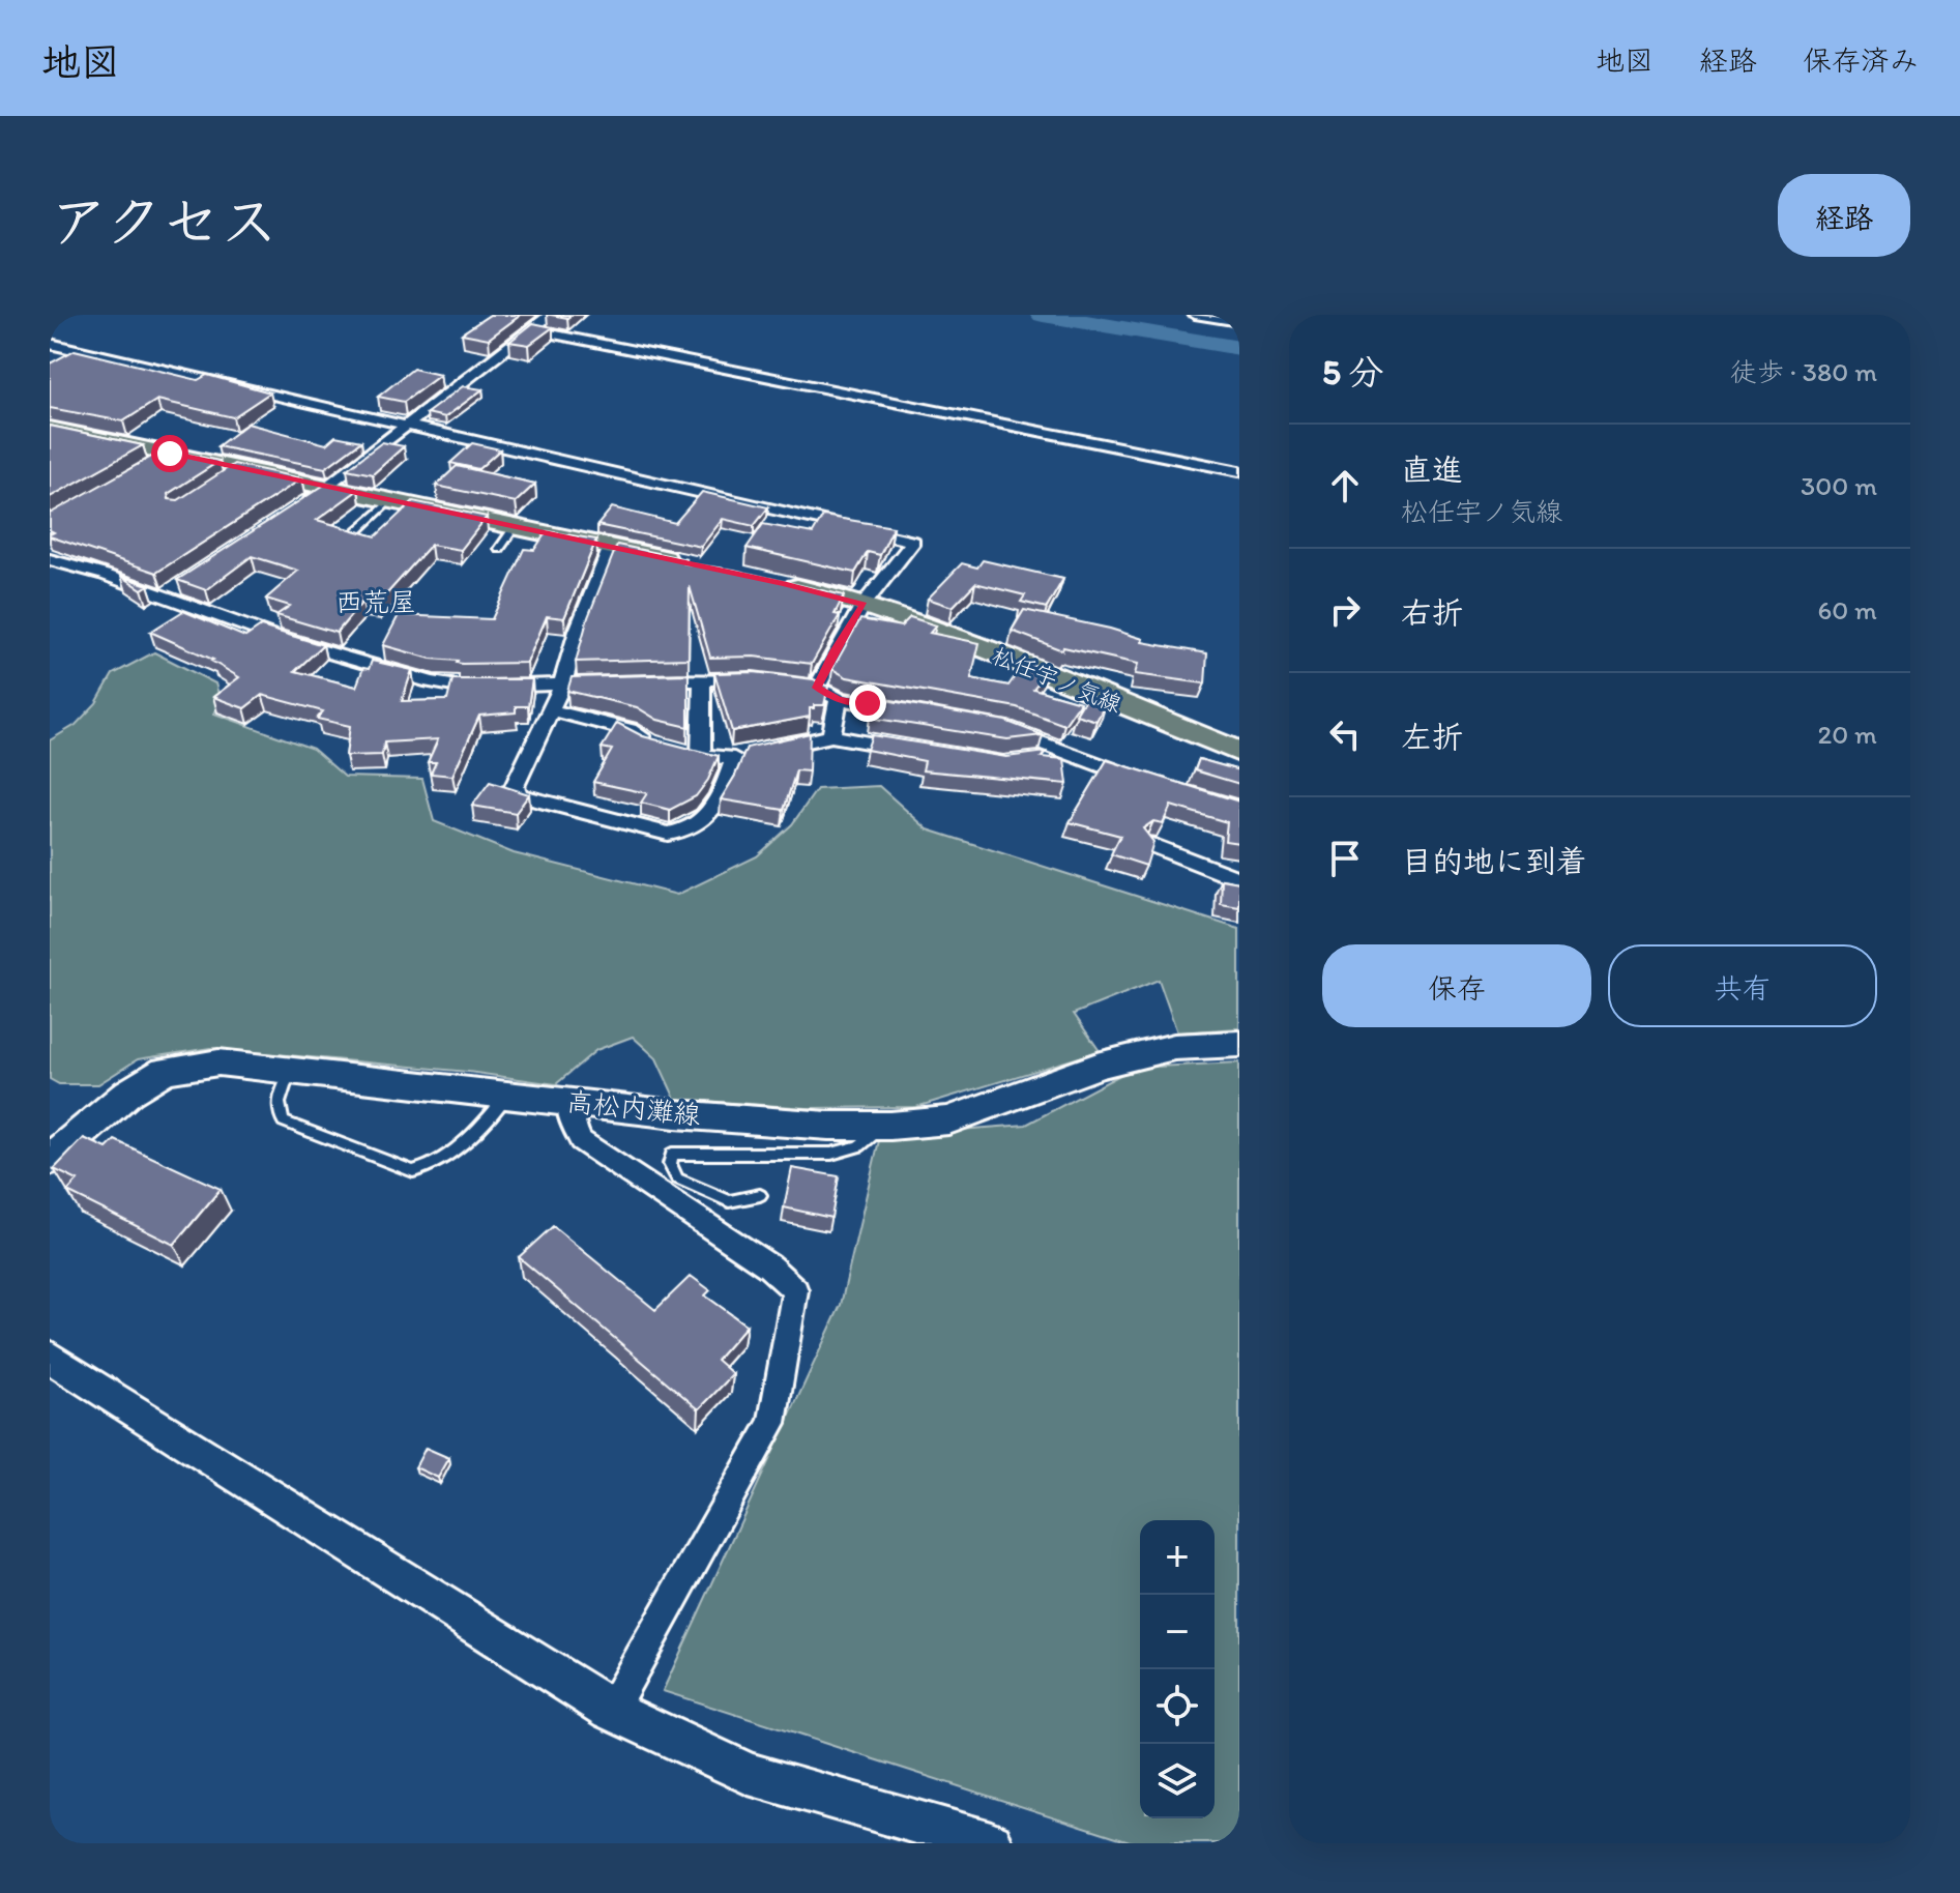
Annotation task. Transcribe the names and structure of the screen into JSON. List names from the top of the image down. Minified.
{"streets":{"main road":["松任宇ノ気線","高松内灘線"]},"districts":["西荒屋"],"page":{"header":"地図","nav":["地図","経路","保存済み"],"title":"アクセス","buttons":["経路",["保存","共有"]],"heading":["5 分","徒歩 · 380 m"],"list":[["直進","松任宇ノ気線","300 m"],["右折","60 m"],["左折","20 m"],"目的地に到着"],"map_buttons":["+","−"]}}
